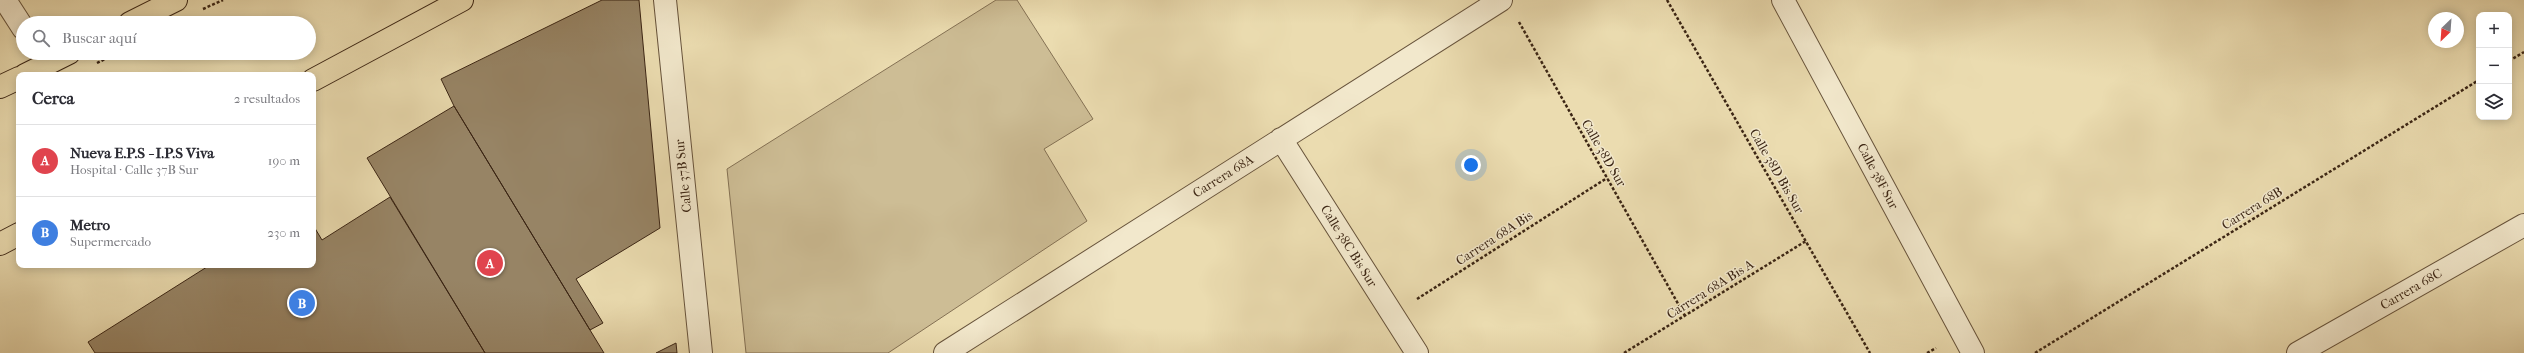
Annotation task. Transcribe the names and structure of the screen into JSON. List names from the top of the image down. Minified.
{"streets":{"street":["Calle 37B Sur","Carrera 68A","Calle 38F Sur","Calle 38C Bis Sur","Carrera 68C"],"path":["Calle 38D Sur","Calle 38D Bis Sur","Carrera 68B","Carrera 68A Bis","Carrera 68A Bis A"]},"crossings":[["Calle 38D Sur","Carrera 68A Bis"],["Calle 38D Sur","Carrera 68A Bis A"],["Calle 38D Bis Sur","Carrera 68A Bis A"],["Carrera 68A","Calle 38C Bis Sur"],["Carrera 68A Bis","Calle 38C Bis Sur"]],"north":"bottom left","page":{"map_buttons":["+","−"],"search":"Buscar aquí","heading":["Cerca","2 resultados"],"list":[{"mark":"A","name":"Nueva E.P.S - I.P.S Viva","note":"Hospital · Calle 37B Sur","value":"190 m"},{"mark":"B","name":"Metro","note":"Supermercado","value":"230 m"}],"pins":["A","B"]}}
